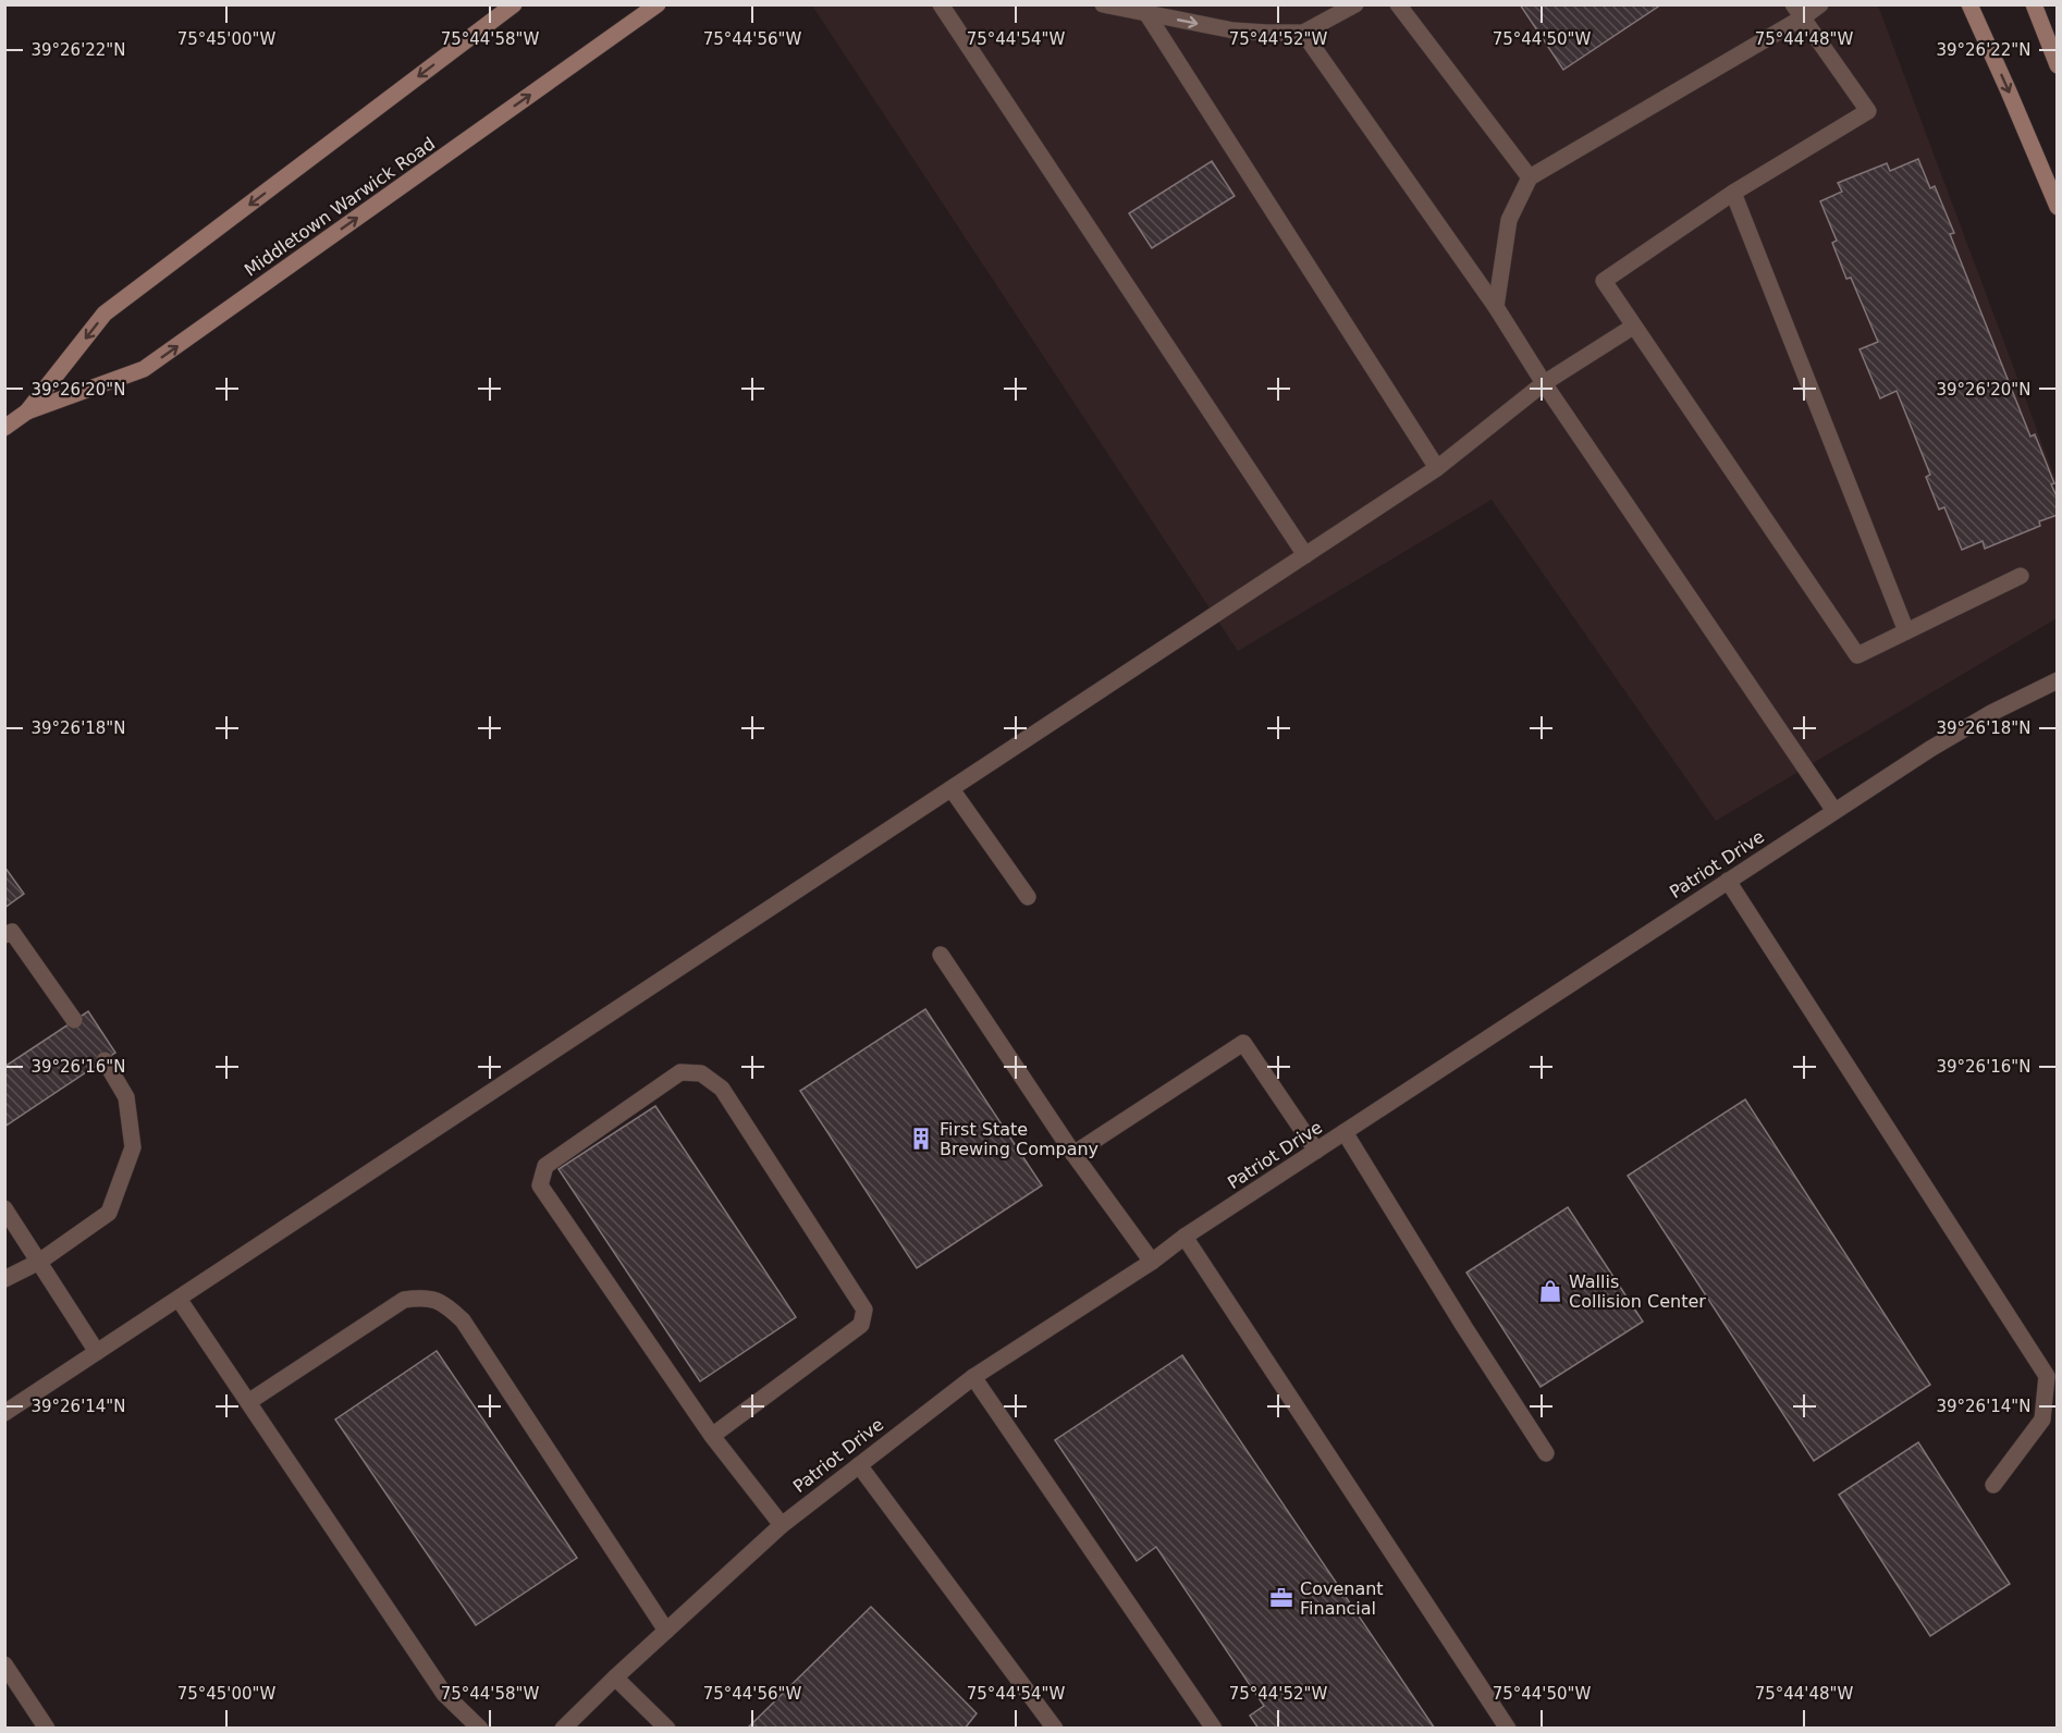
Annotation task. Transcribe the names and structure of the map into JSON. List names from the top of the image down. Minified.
{"streets":{"street":["Middletown Warwick Road","Patriot Drive"]},"places":{"building":["First State Brewing Company"],"shop":["Wallis Collision Center"],"office":["Covenant Financial"]},"coordinates":["75°45'00\"W","75°44'58\"W","75°44'56\"W","75°44'54\"W","75°44'52\"W","75°44'50\"W","75°44'48\"W","39°26'22\"N","39°26'20\"N","39°26'18\"N","39°26'16\"N","39°26'14\"N"]}
